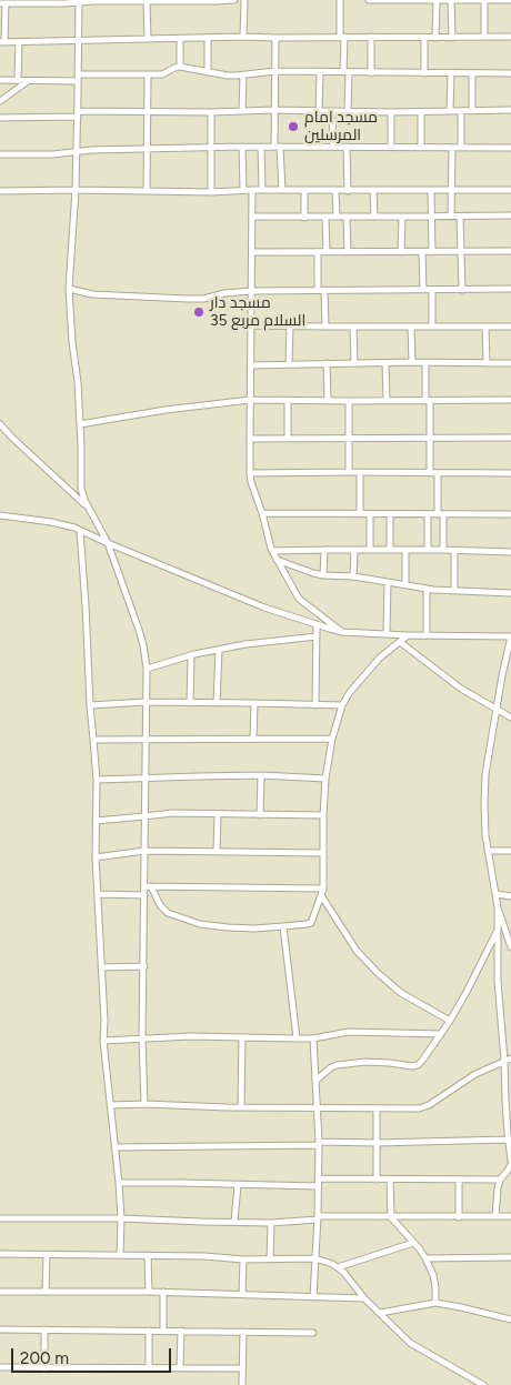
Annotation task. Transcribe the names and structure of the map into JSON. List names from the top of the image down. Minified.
{"places":["مسجد امام المرسلين","مسجد دار السلام مربع 35"],"scale_bar":"200 m"}
